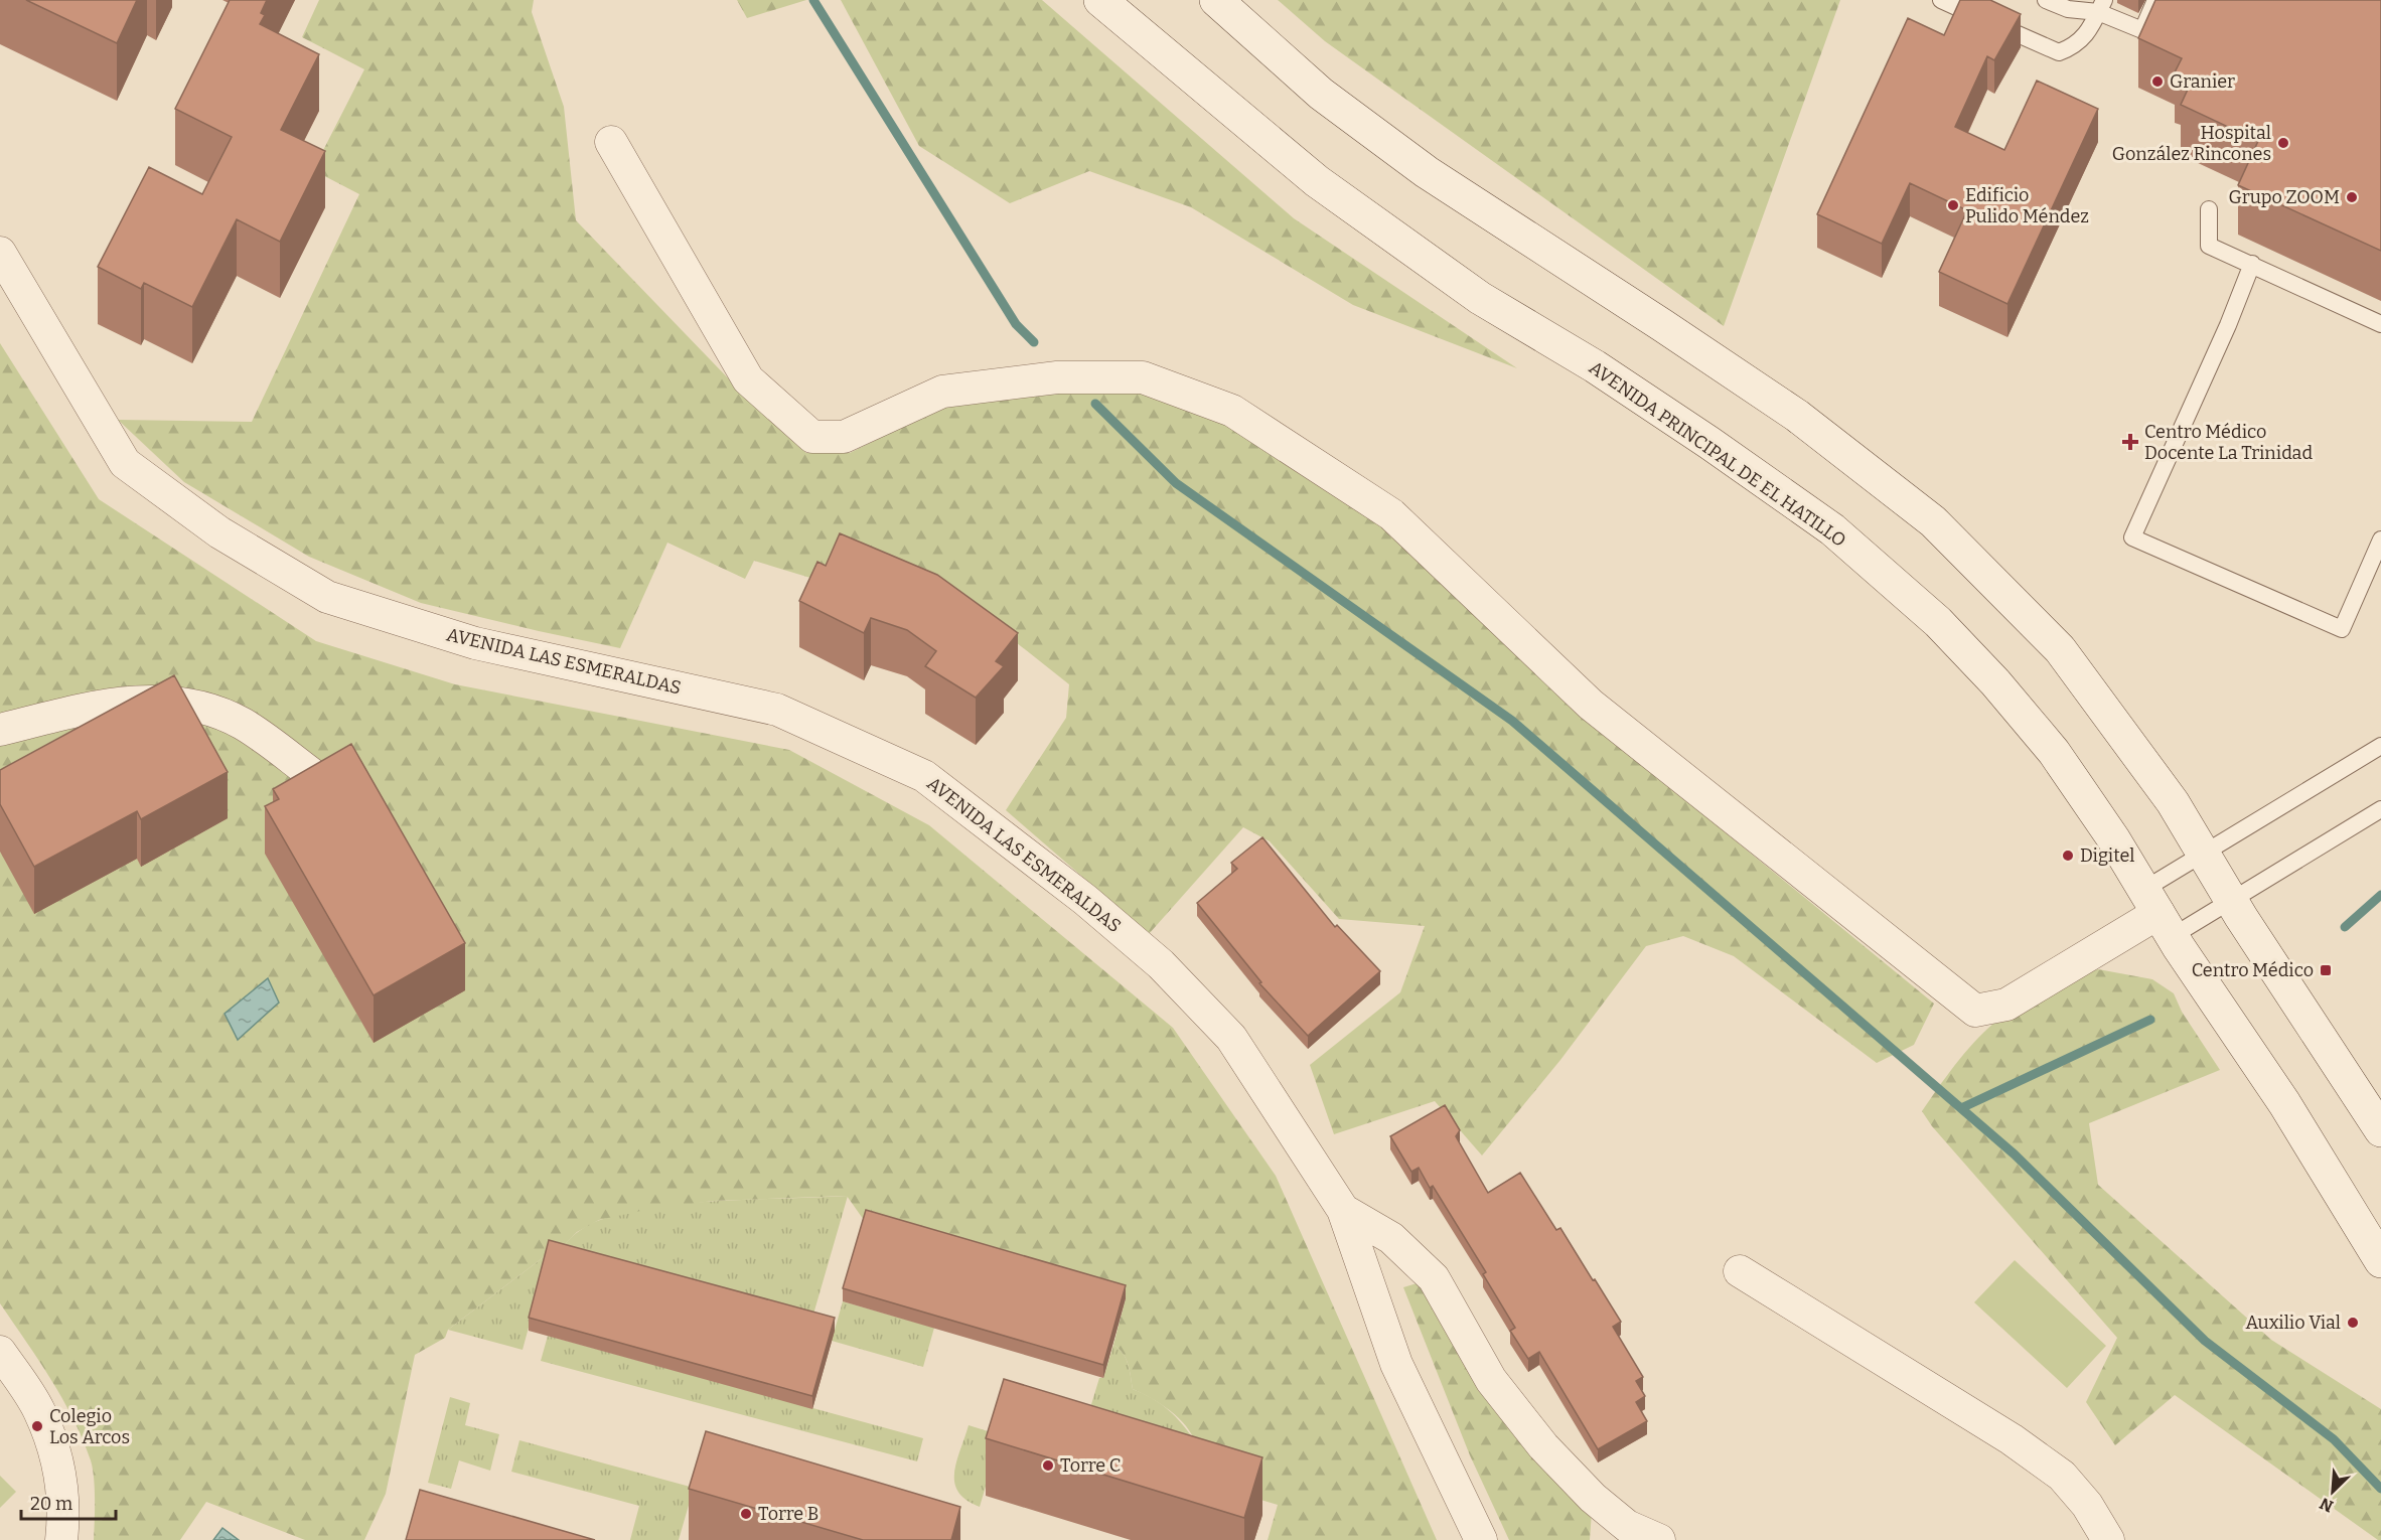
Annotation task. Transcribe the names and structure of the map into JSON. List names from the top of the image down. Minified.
{"streets":{"main road":["AVENIDA PRINCIPAL DE EL HATILLO"],"street":["AVENIDA LAS ESMERALDAS"]},"places":{"other":["Granier","Hospital González Rincones","Grupo ZOOM","Edificio Pulido Méndez","Digitel","Auxilio Vial","Colegio Los Arcos","Torre C","Torre B"],"health":["Centro Médico Docente La Trinidad"],"transit":["Centro Médico"]},"scale_bar":"20 m","north":"bottom left"}
